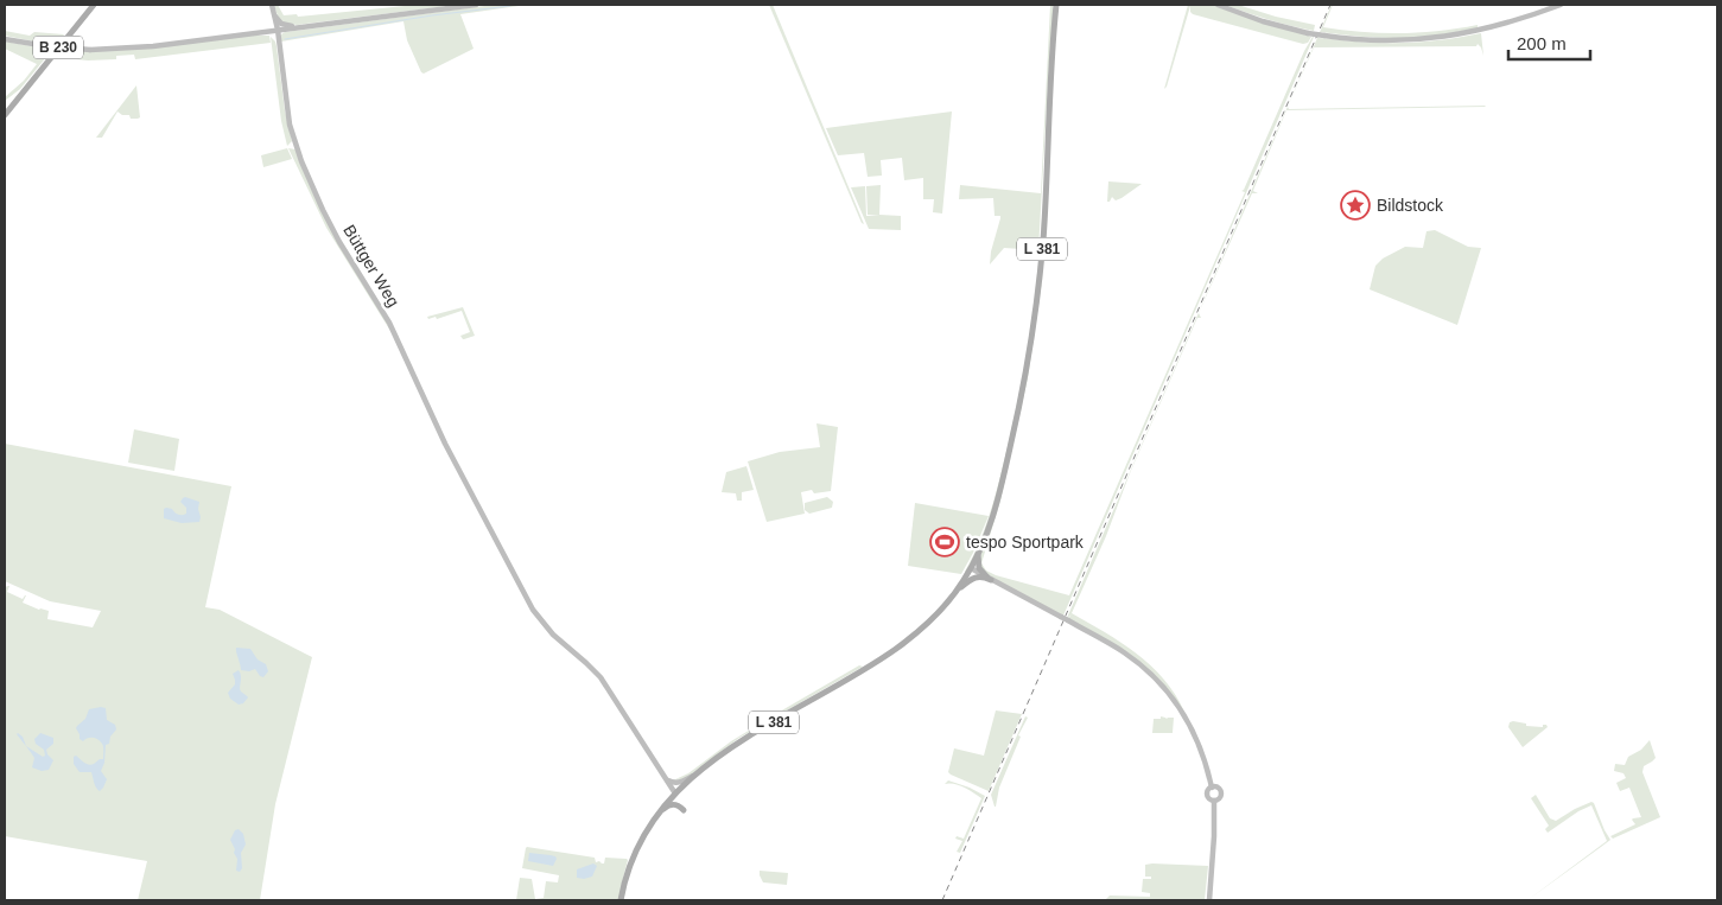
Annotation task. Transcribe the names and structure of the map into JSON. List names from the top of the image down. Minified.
{"streets":{"main road":["B 230","L 381","Büttger Weg"]},"crossings":[["L 381","Büttger Weg"]],"places":{"place":["Bildstock"],"sports":["tespo Sportpark"]},"scale_bar":"200 m"}
